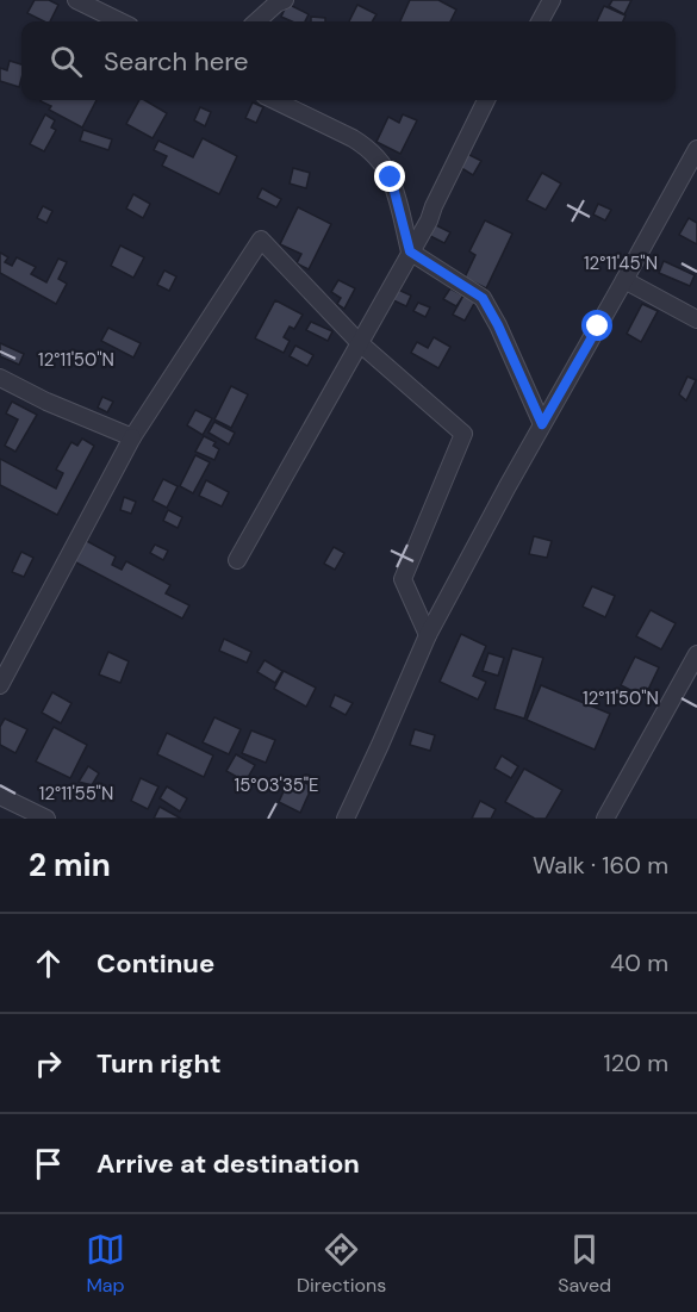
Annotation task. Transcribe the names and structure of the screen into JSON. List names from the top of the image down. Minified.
{"page":{"search":"Search here","heading":["2 min","Walk · 160 m"],"list":[["Continue","40 m"],["Turn right","120 m"],"Arrive at destination"],"nav":["Map","Directions","Saved"]},"coordinates":["12°11'45\"N","12°11'50\"N","15°03'35\"E","12°11'55\"N"]}
